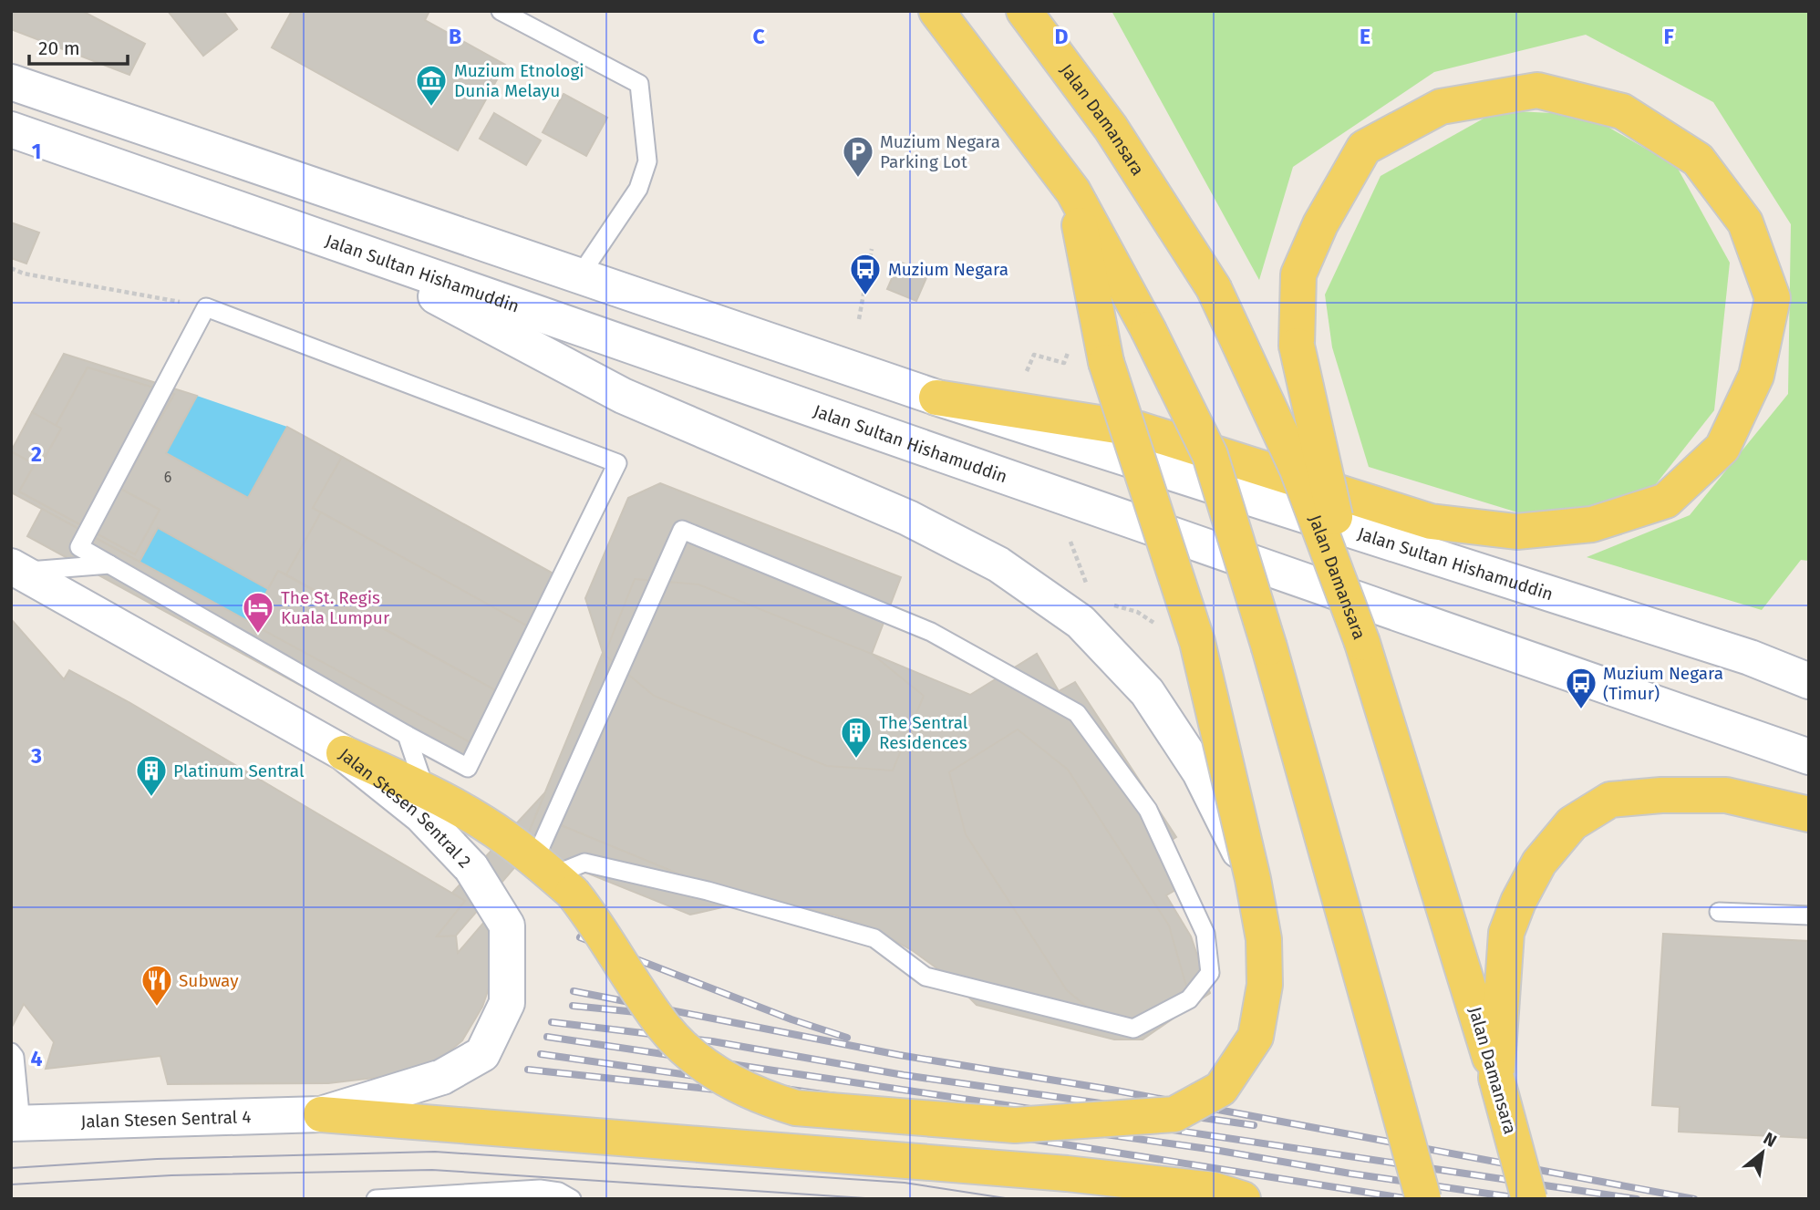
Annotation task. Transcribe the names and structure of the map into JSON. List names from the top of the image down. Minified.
{"streets":{"main road":["Jalan Damansara","Jalan Sultan Hishamuddin","Jalan Stesen Sentral 2","Jalan Stesen Sentral 4"]},"crossings":[["Jalan Stesen Sentral 2","Jalan Stesen Sentral 4"]],"places":{"museum":["Muzium Etnologi Dunia Melayu"],"parking":["Muzium Negara Parking Lot"],"bus stop":["Muzium Negara","Muzium Negara (Timur)"],"hotel":["The St. Regis Kuala Lumpur"],"building":["The Sentral Residences","Platinum Sentral"],"restaurant":["Subway"]},"house_numbers":["6"],"scale_bar":"20 m","north":"top right","grid":{"columns":["B","C","D","E","F"],"rows":["1","2","3","4"]}}
